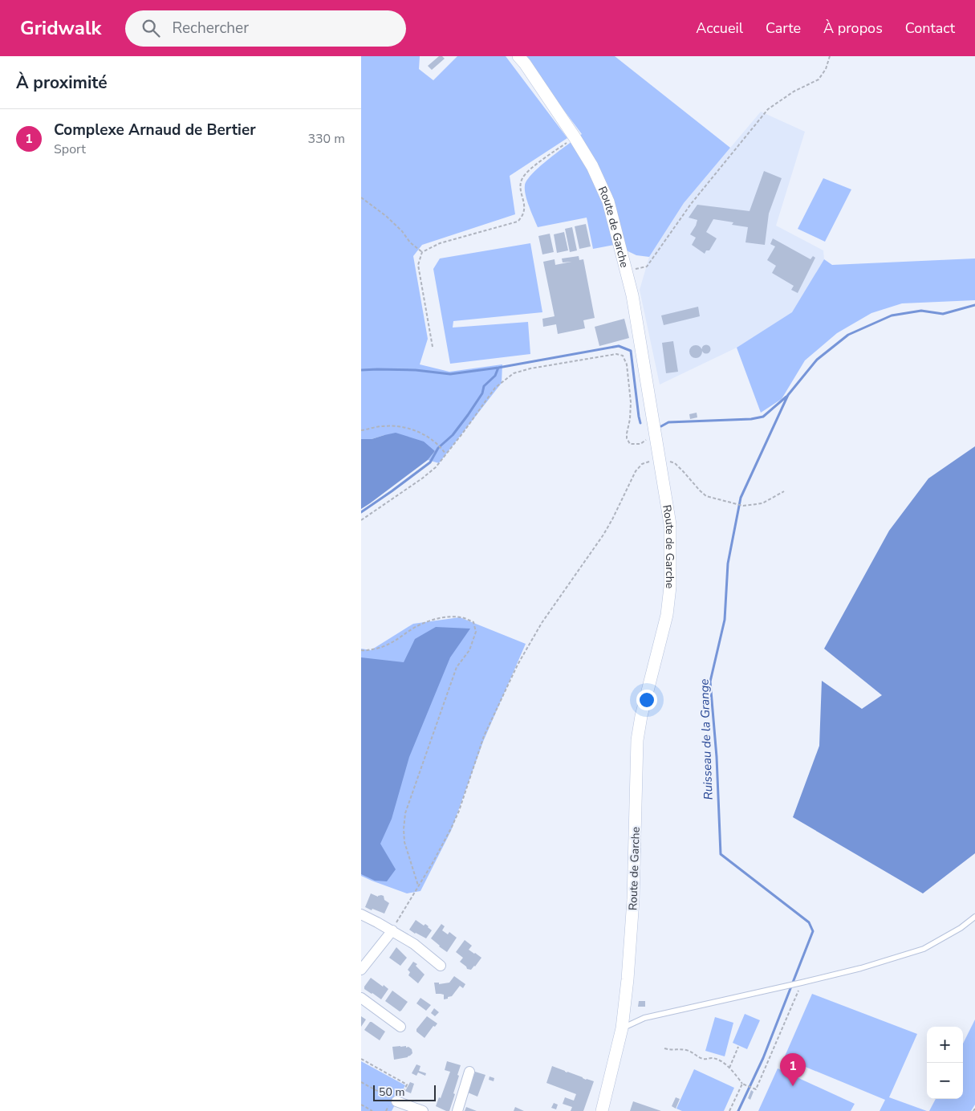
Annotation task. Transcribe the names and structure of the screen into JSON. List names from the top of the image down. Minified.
{"streets":{"street":["Route de Garche"]},"water":["Ruisseau de la Grange"],"scale_bar":"50 m","page":{"header":"Gridwalk","search":"Rechercher","nav":["Accueil","Carte","À propos","Contact"],"heading":"À proximité","list":[{"mark":"1","name":"Complexe Arnaud de Bertier","note":"Sport","value":"330 m"}],"map_buttons":["+","−"],"pins":"1","scale":"50 m"}}
